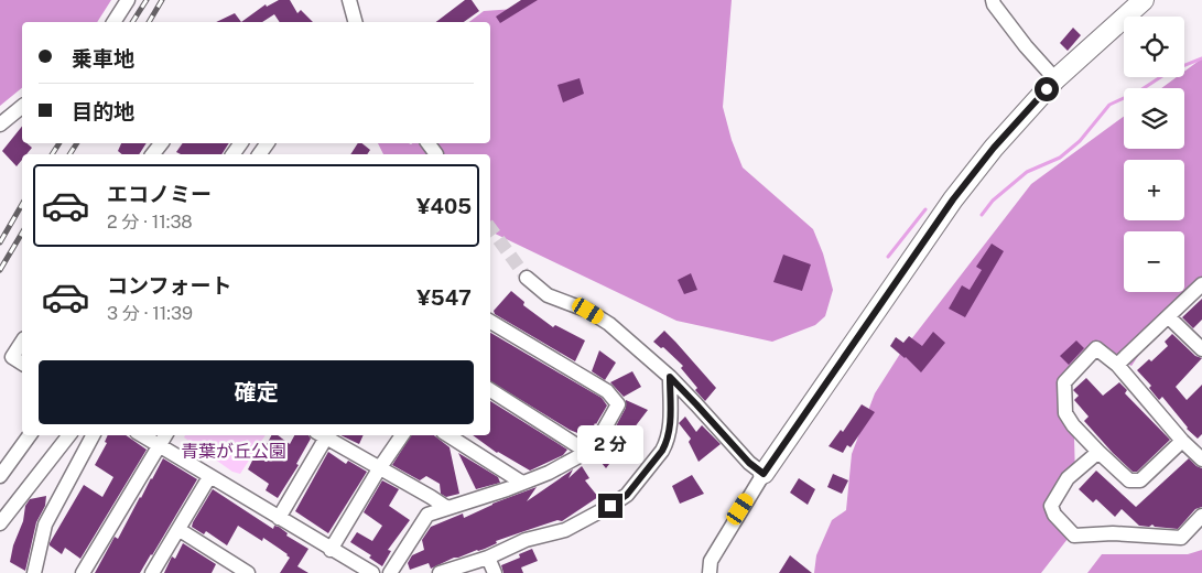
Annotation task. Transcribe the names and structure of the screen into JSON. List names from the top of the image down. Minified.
{"parks":["青葉が丘公園"],"page":{"map_buttons":["+","−"],"banner":["乗車地","目的地"],"list":[{"name":"エコノミー","note":"2 分 · 11:38","value":"¥405"},{"name":"コンフォート","note":"3 分 · 11:39","value":"¥547"}],"buttons":"確定","bubble":"2 分"}}
